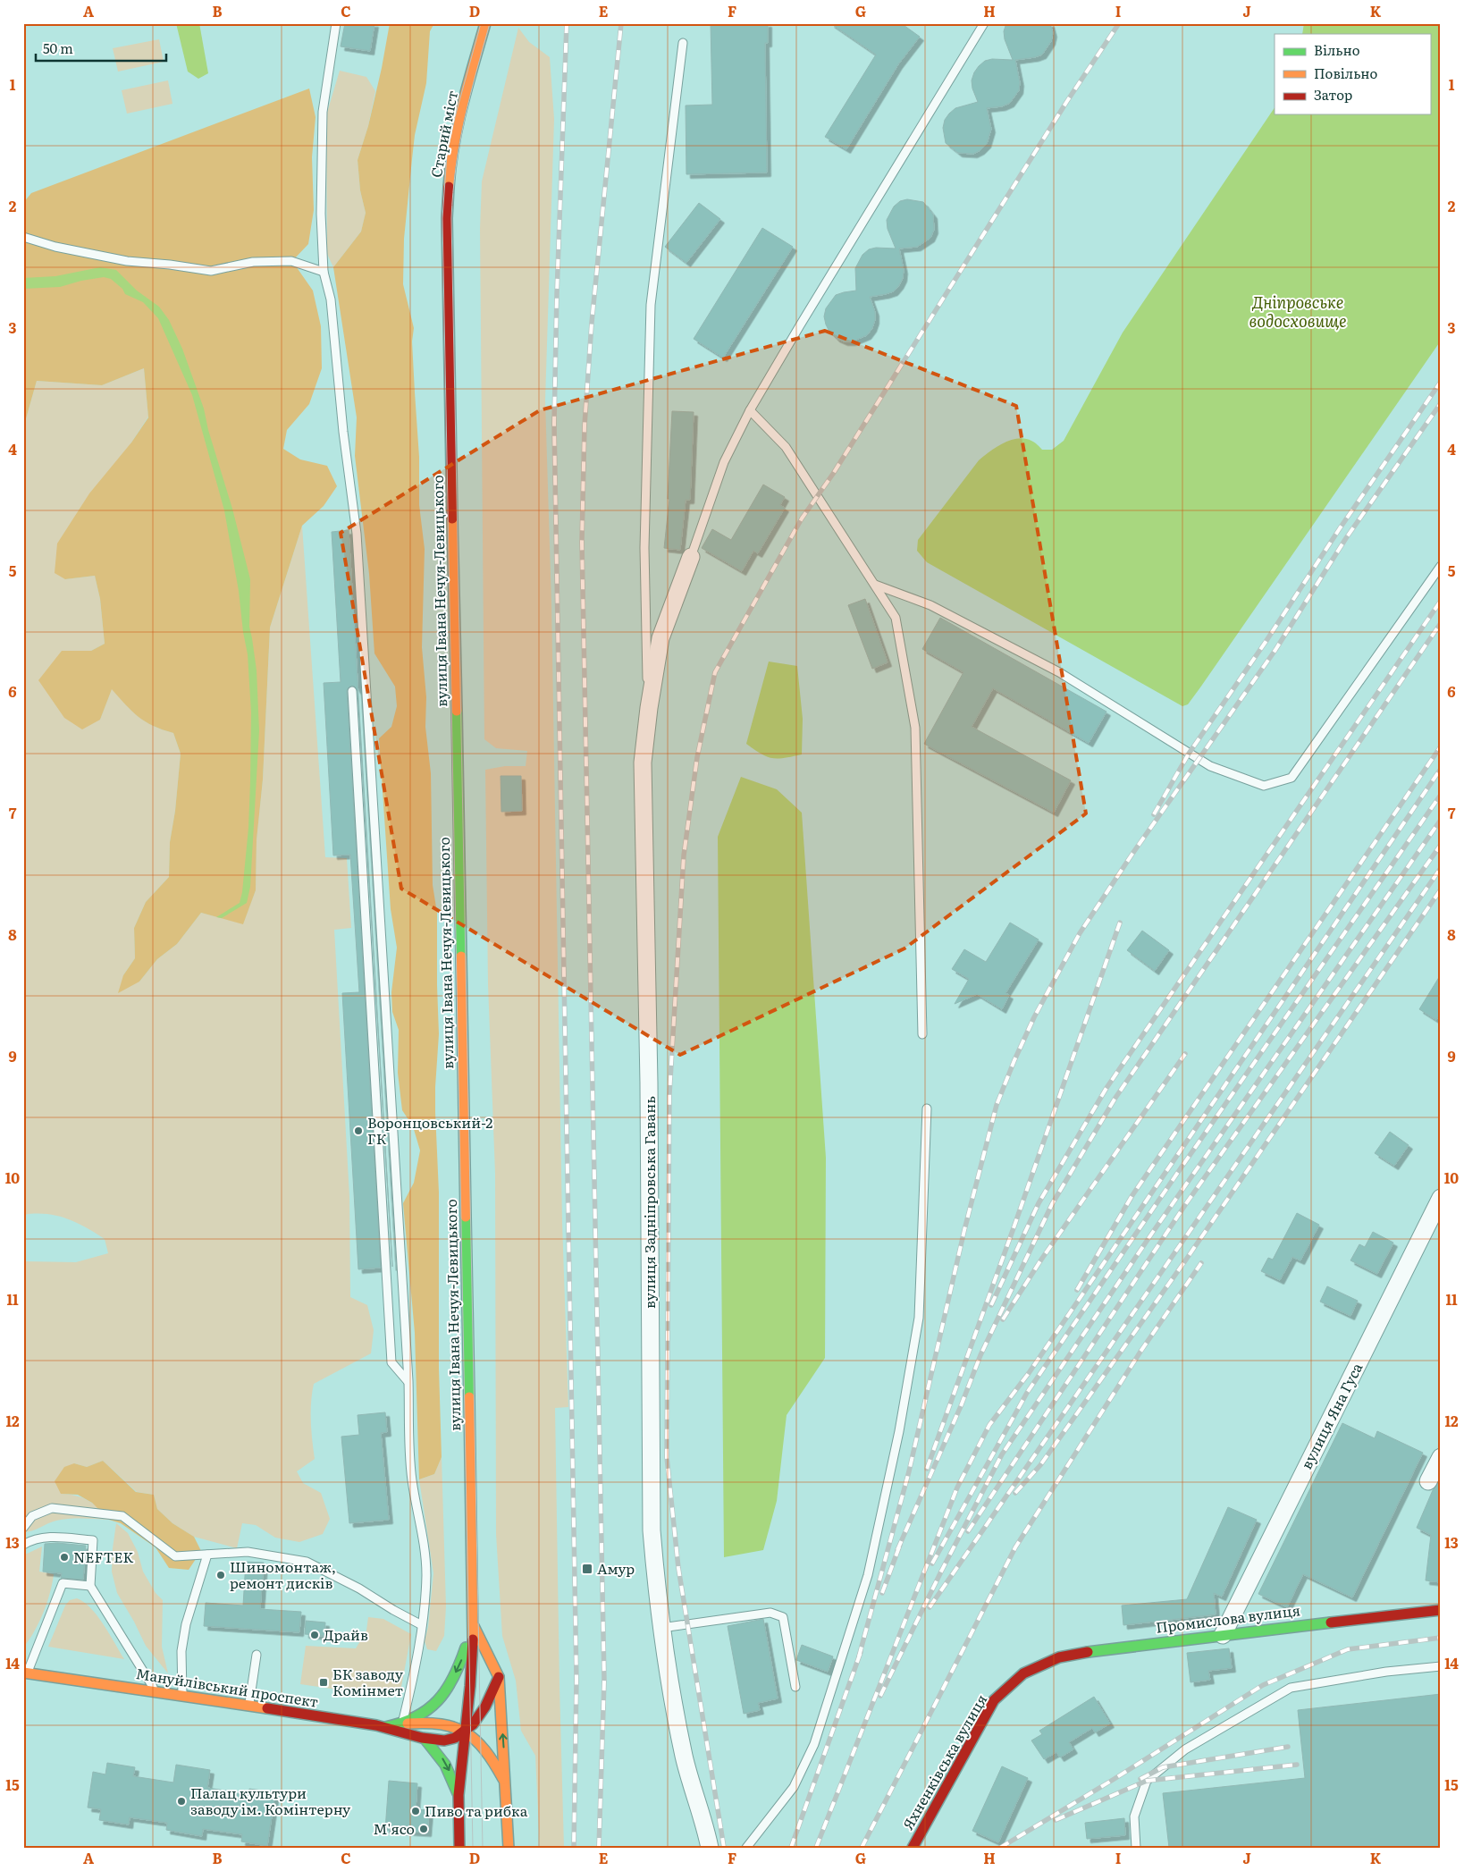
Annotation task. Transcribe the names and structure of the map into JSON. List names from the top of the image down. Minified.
{"streets":{"main road":["Старий міст","вулиця Івана Нечуя-Левицького","Промислова вулиця","Мануйлівський проспект","Яхненківська вулиця"],"street":["вулиця Задніпровська Гавань","вулиця Яна Гуса"]},"crossings":[["Старий міст","вулиця Івана Нечуя-Левицького"],["вулиця Яна Гуса","Промислова вулиця"],["Промислова вулиця","Яхненківська вулиця"]],"water":["Дніпровське водосховище"],"places":{"other":["Воронцовський-2 ГК","NEFTEK","Шиномонтаж, ремонт дисків","Драйв","Палац культури заводу ім. Комінтерну","Пиво та рибка","М'ясо"],"transit":["Амур","БК заводу Комінмет"]},"legend":["Вільно","Повільно","Затор"],"scale_bar":"50 m","grid":{"columns":["A","B","C","D","E","F","G","H","I","J","K"],"rows":["1","2","3","4","5","6","7","8","9","10","11","12","13","14","15"]}}
